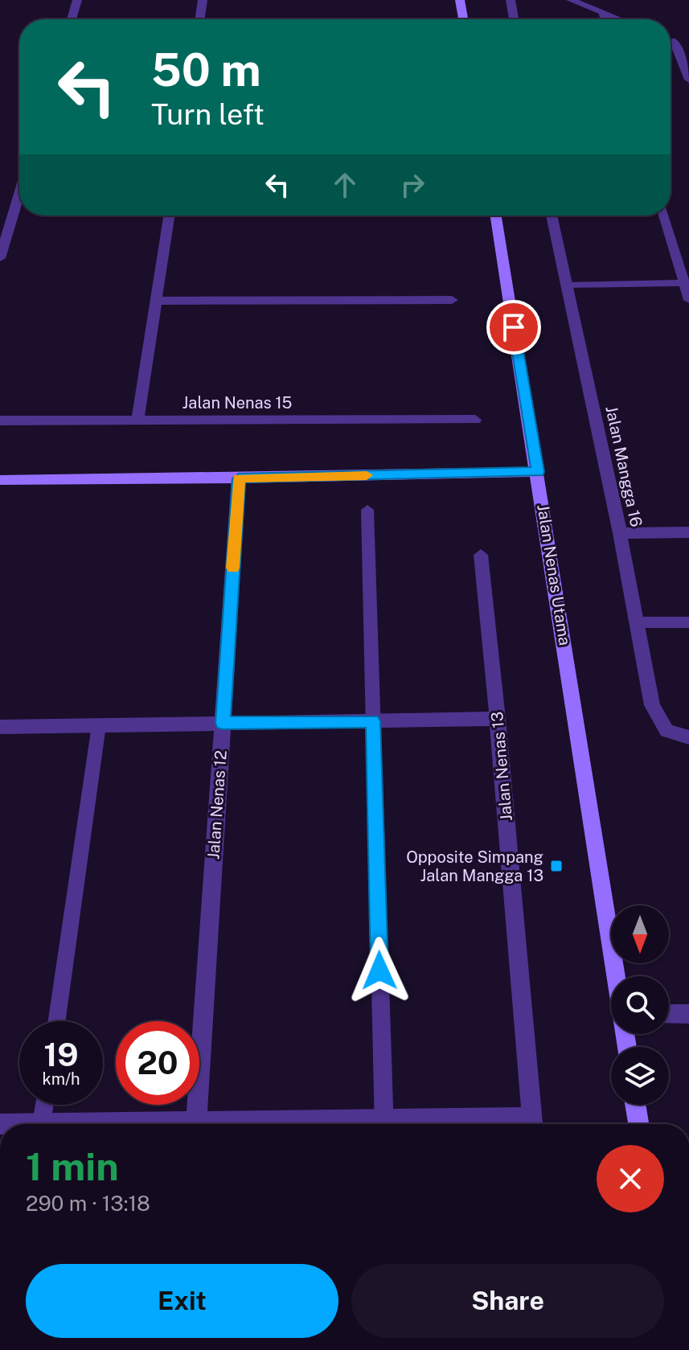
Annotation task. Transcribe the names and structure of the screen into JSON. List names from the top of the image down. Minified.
{"streets":{"street":["Jalan Nenas 15","Jalan Mangga 16","Jalan Nenas Utama","Jalan Nenas 13","Jalan Nenas 12"]},"places":{"transit":["Opposite Simpang Jalan Mangga 13"]},"north":"bottom","page":{"turn":["50 m","Turn left"],"speed":"19 km/h","limit":"20","heading":["1 min","290 m · 13:18"],"buttons":["Exit","Share"]}}
